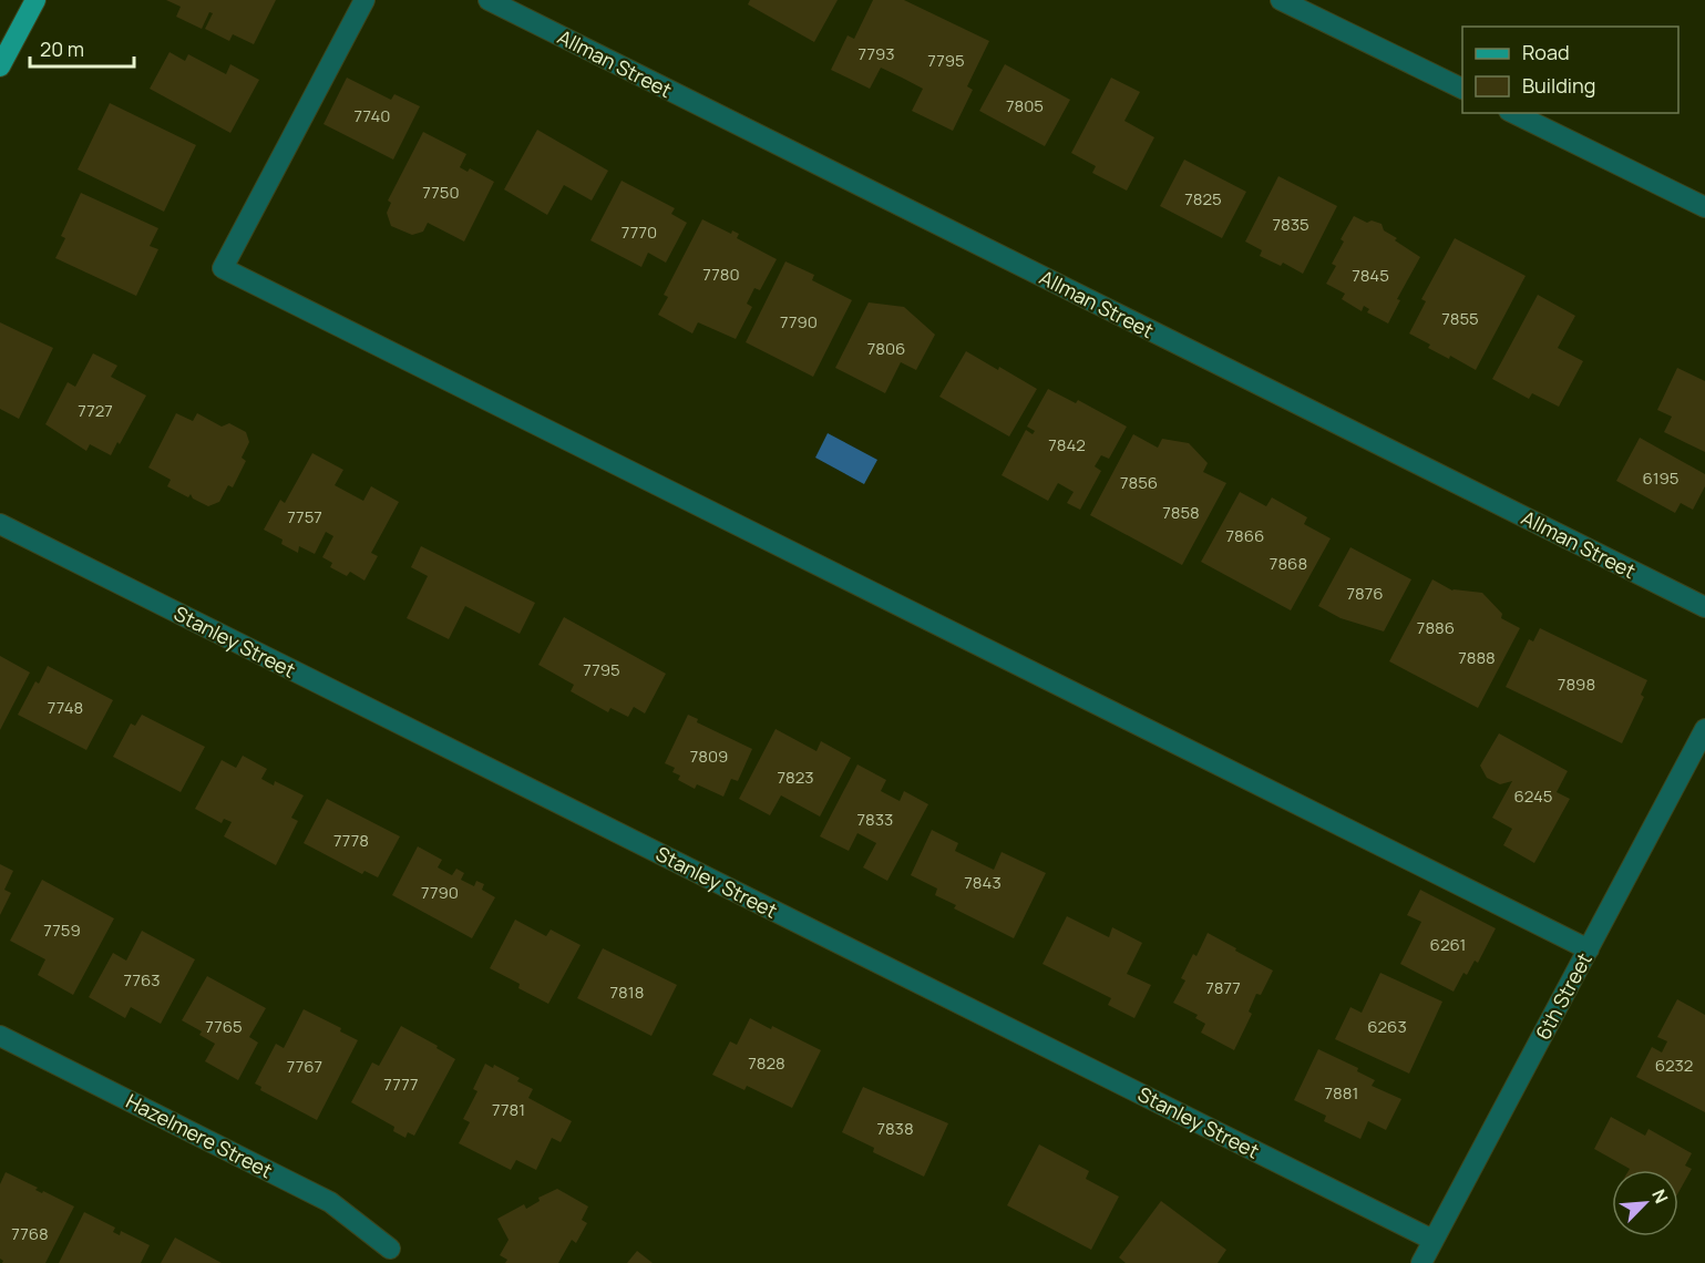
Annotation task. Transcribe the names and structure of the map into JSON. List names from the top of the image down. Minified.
{"streets":{"street":["Allman Street","Stanley Street","6th Street","Hazelmere Street"]},"crossings":[["Stanley Street","6th Street"]],"house_numbers":["7793","7795","7805","7740","7750","7825","7835","7770","7780","7845","7855","7790","7806","7727","7842","6195","7856","7858","7757","7866","7868","7876","7886","7888","7795","7898","7748","7809","7823","6245","7833","7778","7843","7790","7759","6261","7763","7877","7818","7765","6263","7828","6232","7767","7777","7881","7781","7838","7768"],"legend":["Road","Building"],"scale_bar":"20 m","north":"top right"}
